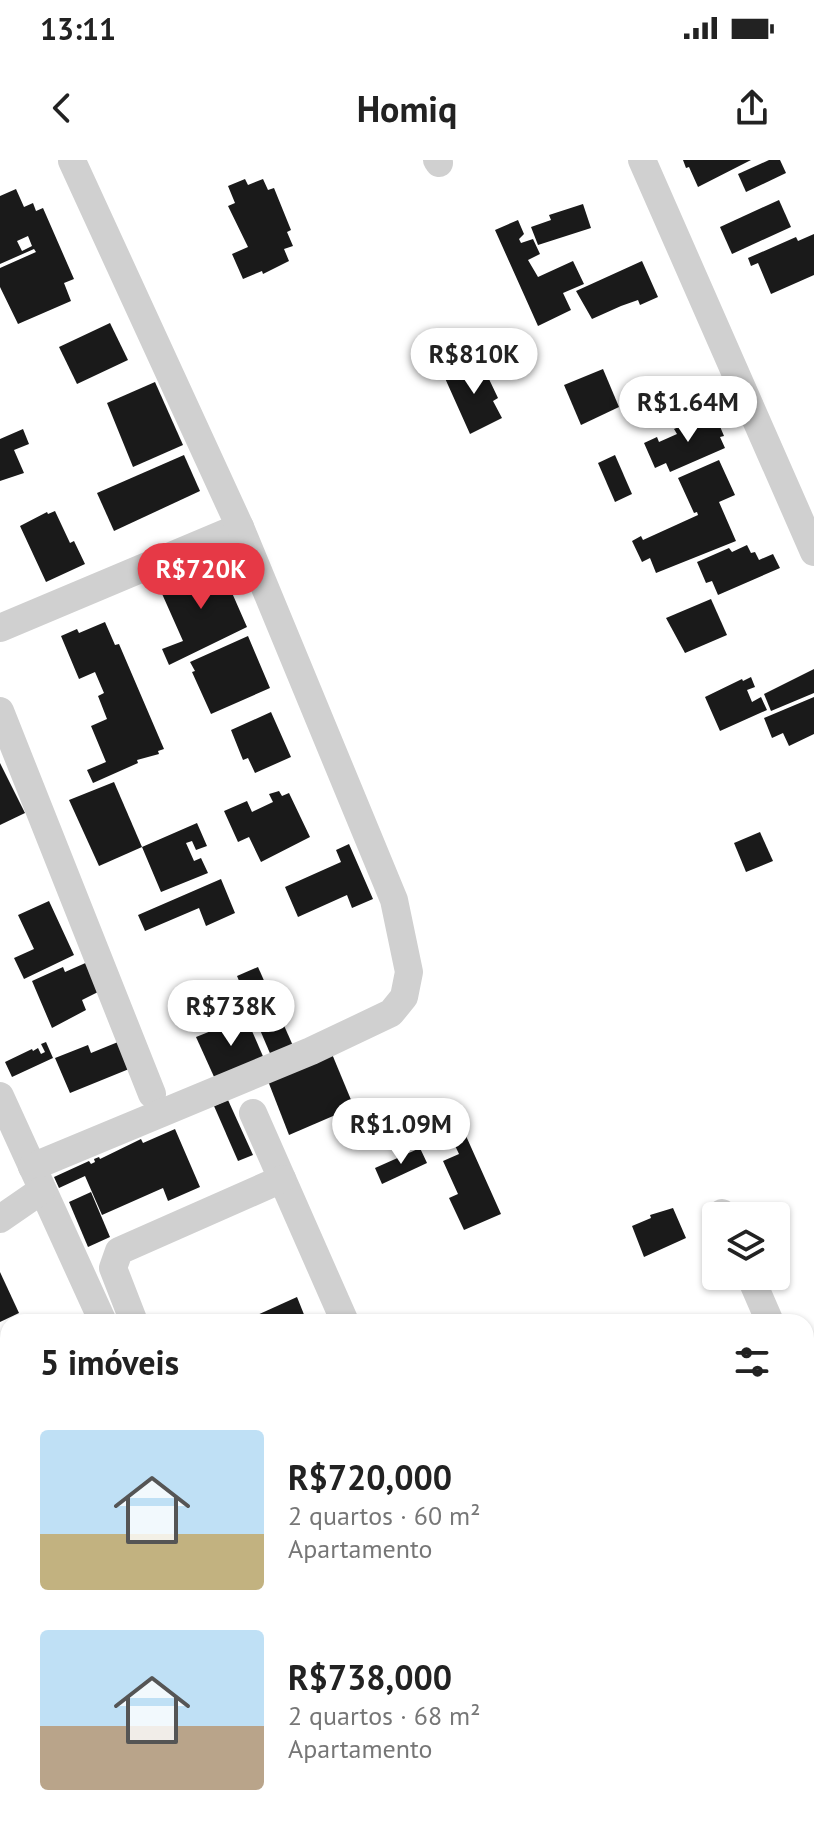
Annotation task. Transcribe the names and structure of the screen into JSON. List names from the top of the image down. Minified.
{"page":{"status":"13:11","header":"Homiq","price":["R$810K","R$1.64M","R$720K","R$738K","R$1.09M"],"heading":"5 imóveis","list":[{"name":"R$720,000","note":"2 quartos · 60 m² · Apartamento"},{"name":"R$738,000","note":"2 quartos · 68 m² · Apartamento"}]}}
